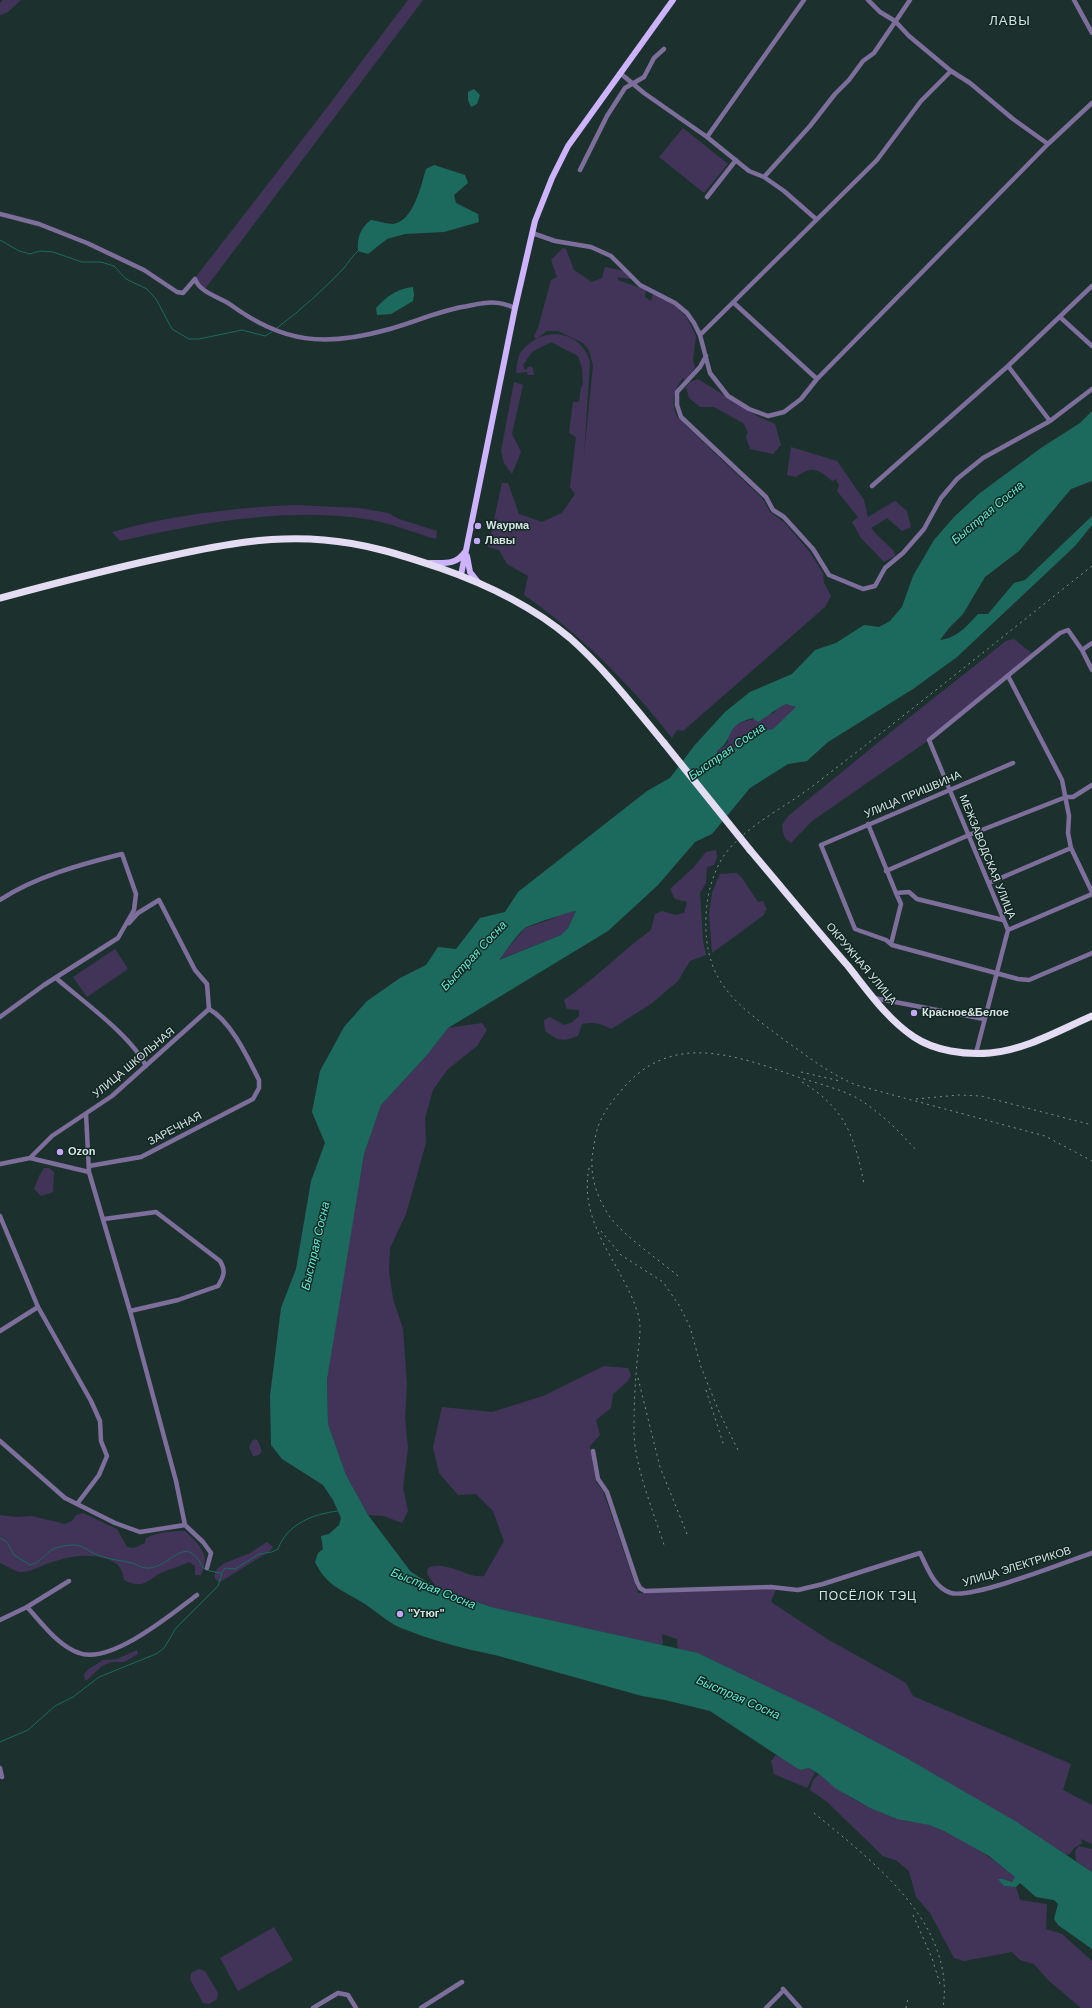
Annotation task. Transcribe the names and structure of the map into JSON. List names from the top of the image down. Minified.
{"streets":{"highway":["ОКРУЖНАЯ УЛИЦА"],"street":["УЛИЦА ПРИШВИНА","МЕЖЗАВОДСКАЯ УЛИЦА","УЛИЦА ШКОЛЬНАЯ","ЗАРЕЧНАЯ","УЛИЦА ЭЛЕКТРИКОВ"]},"crossings":[["УЛИЦА ПРИШВИНА","МЕЖЗАВОДСКАЯ УЛИЦА"],["МЕЖЗАВОДСКАЯ УЛИЦА","ОКРУЖНАЯ УЛИЦА"],["УЛИЦА ШКОЛЬНАЯ","ЗАРЕЧНАЯ"]],"districts":["ЛАВЫ","ПОСЁЛОК ТЭЦ"],"water":["Быстрая Сосна"],"places":["Wаурма","Лавы","Красное&Белое","Ozon","\"Утюг\""]}
